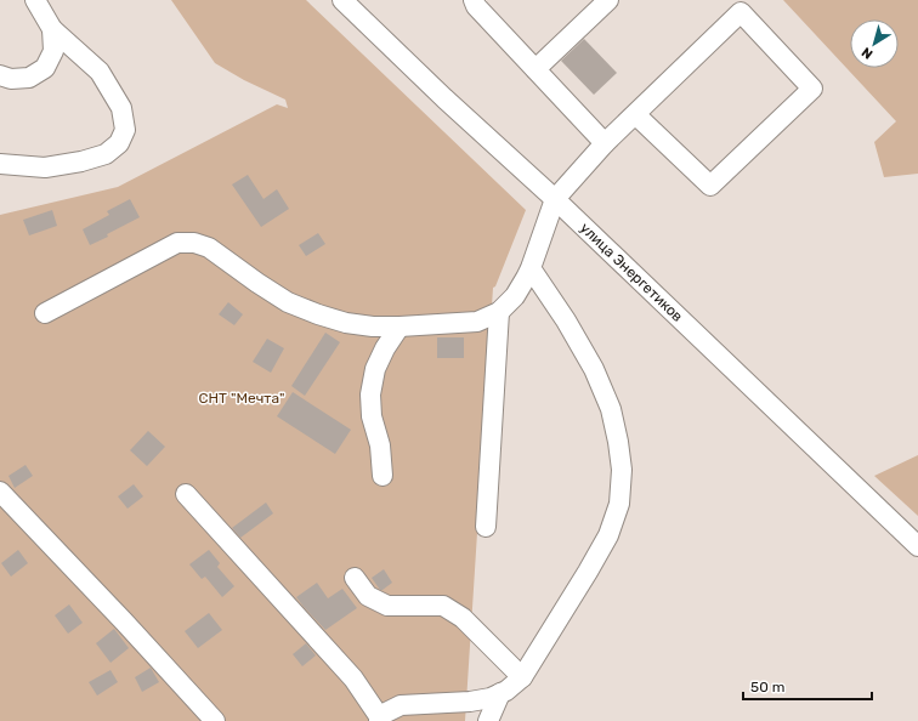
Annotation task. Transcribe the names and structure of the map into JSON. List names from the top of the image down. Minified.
{"streets":{"street":["улица Энергетиков"]},"parks":["СНТ \"Мечта\""],"scale_bar":"50 m","north":"bottom left"}
